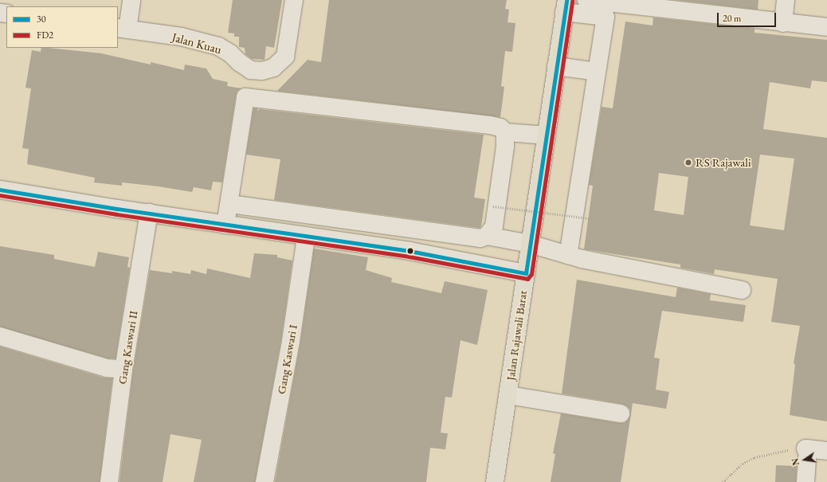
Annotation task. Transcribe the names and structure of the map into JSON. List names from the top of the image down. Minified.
{"streets":{"highway":["Jalan Rajawali Barat"],"street":["Jalan Kuau","Gang Kaswari II","Gang Kaswari I"]},"places":["RS Rajawali"],"lines":["transit line 30","transit line FD2"],"legend":["30","FD2"],"scale_bar":"20 m","north":"left"}
